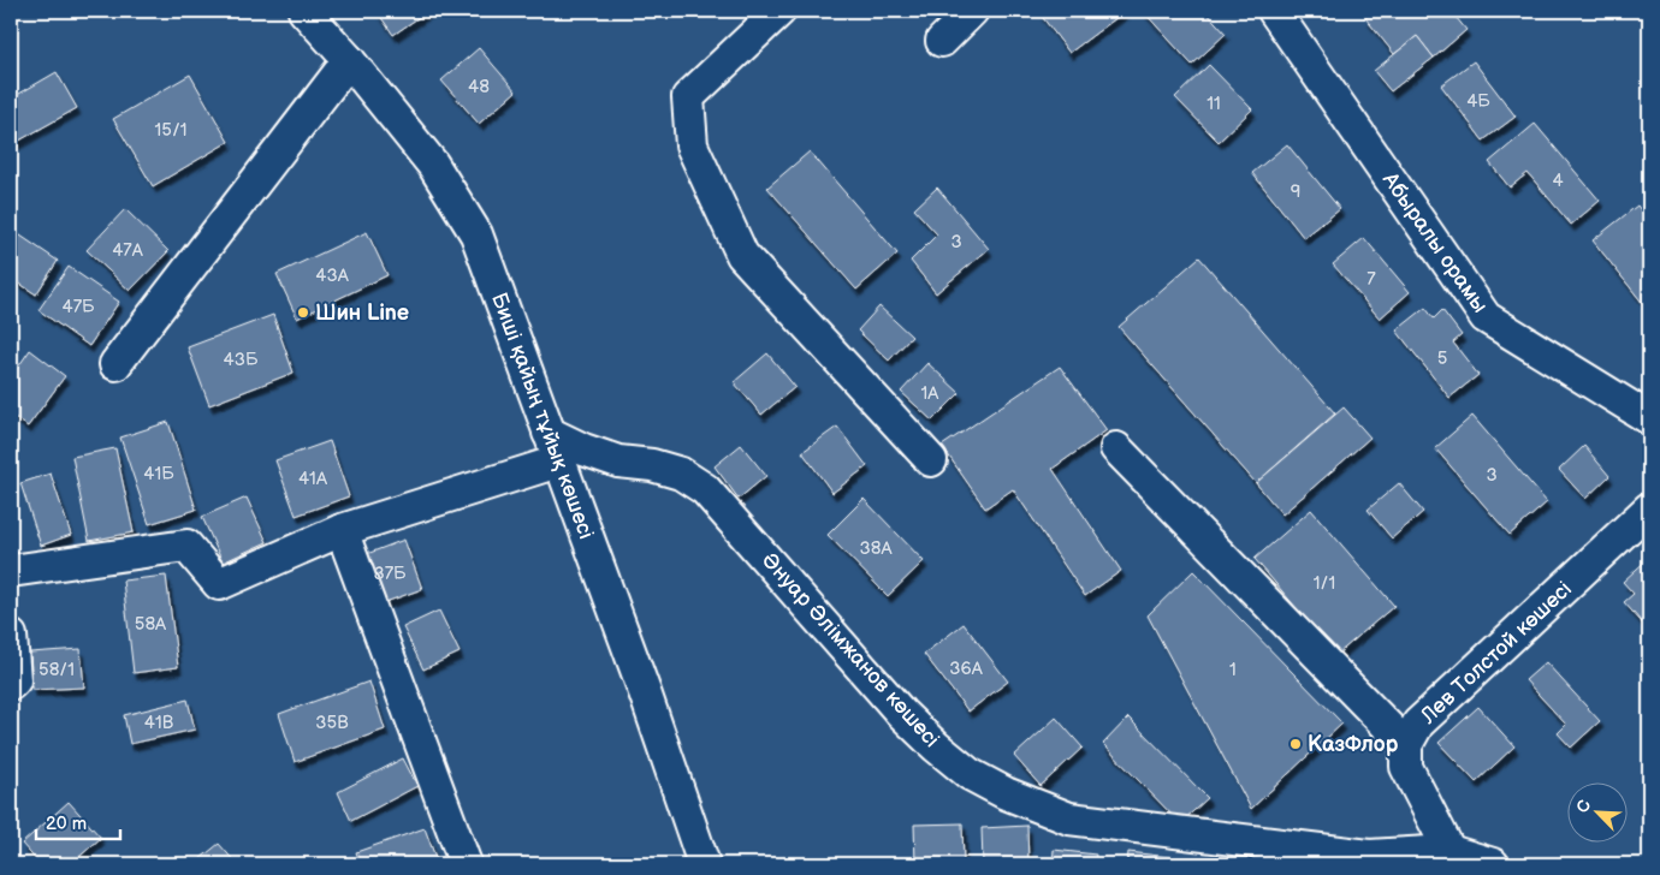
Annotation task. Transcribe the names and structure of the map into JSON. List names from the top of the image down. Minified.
{"streets":{"street":["Абыралы орамы","Биші қайың тұйық көшесі","Әнуар Әлімжанов көшесі","Лев Толстой көшесі"]},"crossings":[["Биші қайың тұйық көшесі","Әнуар Әлімжанов көшесі"],["Әнуар Әлімжанов көшесі","Лев Толстой көшесі"]],"places":["Шин Line","КазФлор"],"house_numbers":["48","4Б","11","15/1","4","9","3","47А","43А","7","47Б","5","43Б","1А","41Б","3","41А","38А","37Б","1/1","58А","36А","58/1","1","41В","35В"],"scale_bar":"20 m","north":"top left"}
